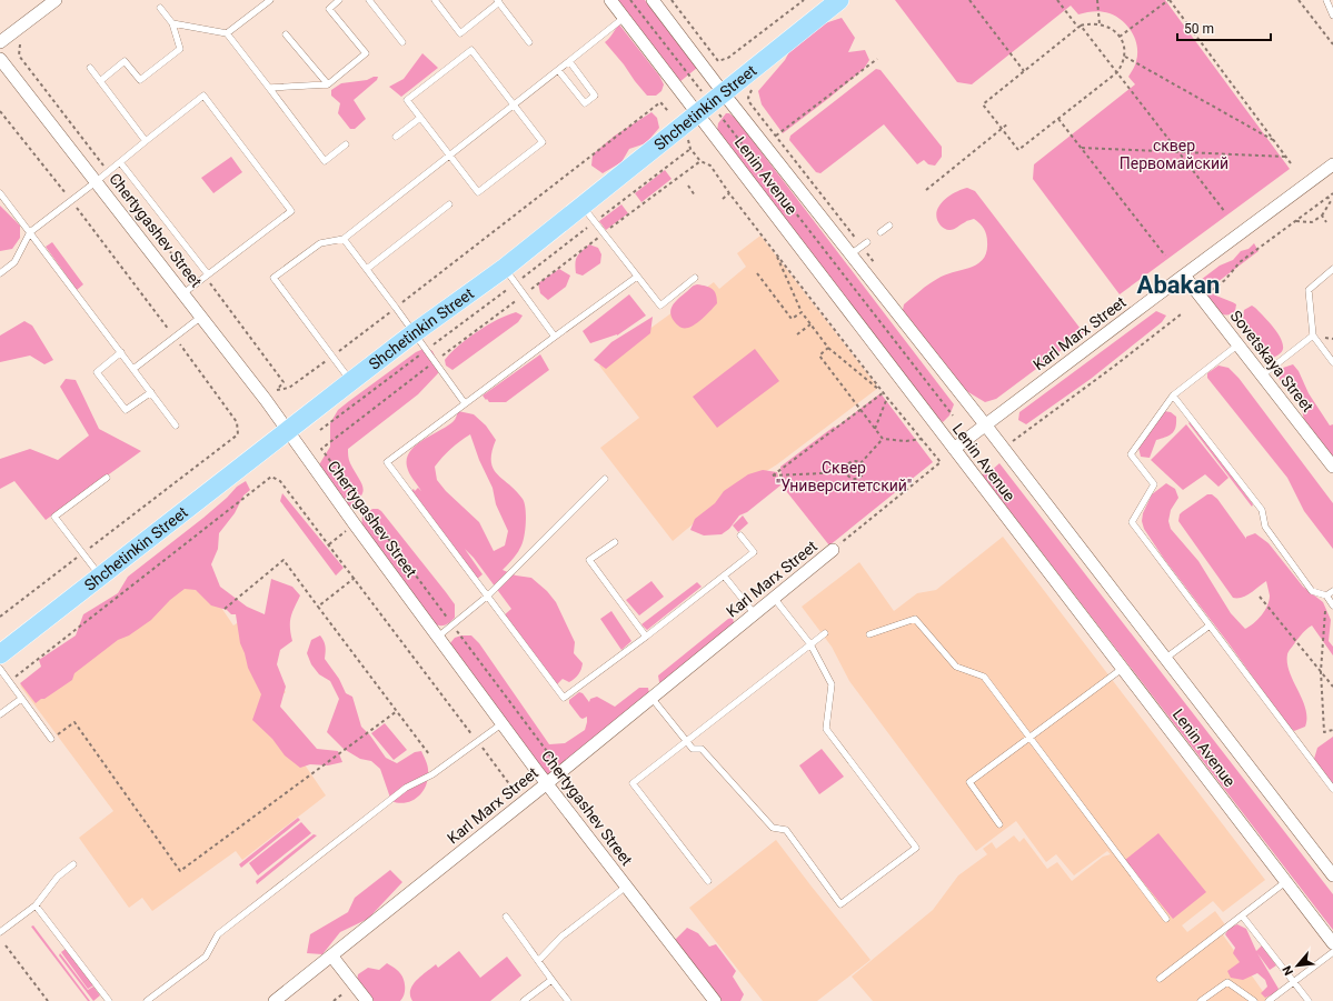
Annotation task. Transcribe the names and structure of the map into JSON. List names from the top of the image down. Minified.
{"streets":{"main road":["Shchetinkin Street"],"street":["Lenin Avenue","Chertygashev Street","Karl Marx Street","Sovetskaya Street"]},"crossings":[["Shchetinkin Street","Lenin Avenue"],["Shchetinkin Street","Chertygashev Street"],["Lenin Avenue","Karl Marx Street"],["Chertygashev Street","Karl Marx Street"],["Karl Marx Street","Sovetskaya Street"]],"districts":["Abakan"],"parks":["сквер Первомайский","Сквер \"Университетский\""],"scale_bar":"50 m","north":"bottom left"}
